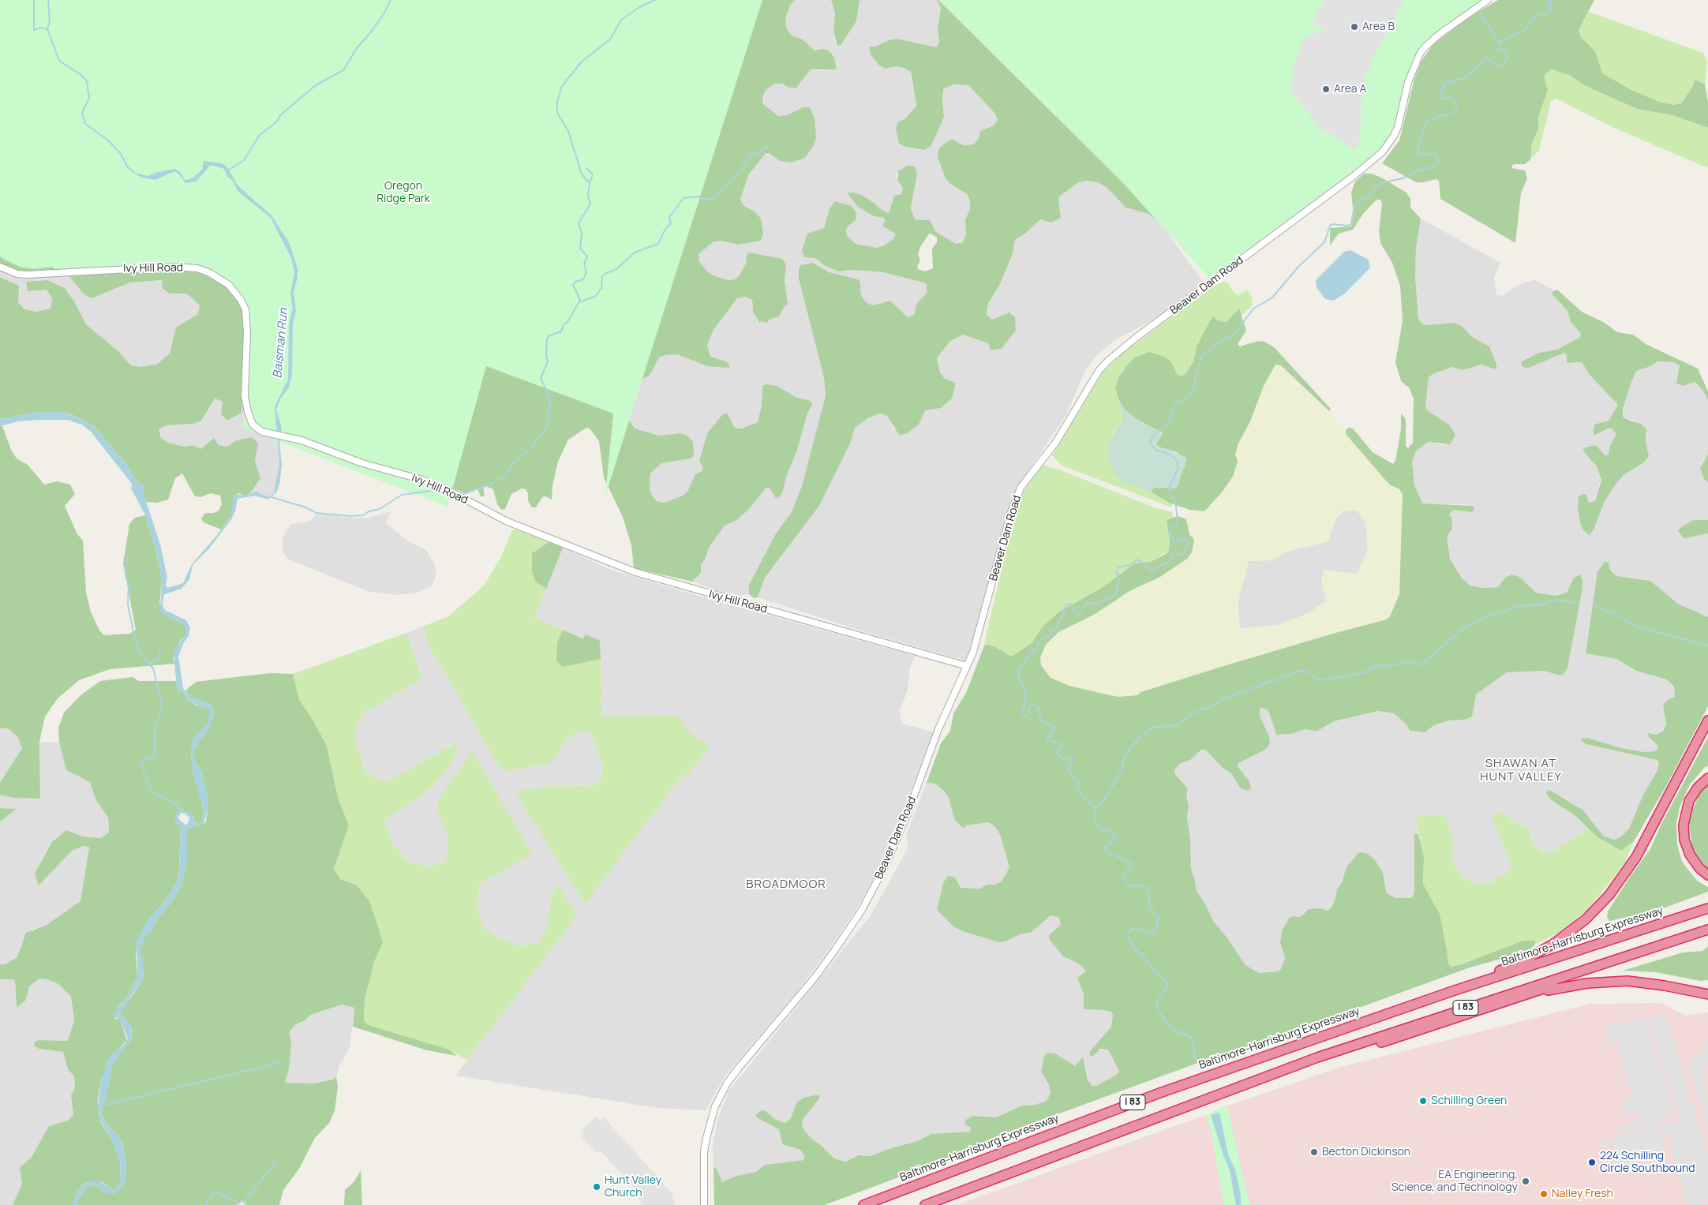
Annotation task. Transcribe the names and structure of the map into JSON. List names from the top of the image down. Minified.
{"streets":{"highway":["Baltimore-Harrisburg Expressway","I 83"],"street":["Ivy Hill Road","Beaver Dam Road"]},"crossings":[["Ivy Hill Road","Beaver Dam Road"]],"districts":["SHAWAN AT HUNT VALLEY","BROADMOOR"],"water":["Baisman Run"],"parks":["Oregon Ridge Park"],"places":["Area B","Area A","Schilling Green","Becton Dickinson","224 Schilling Circle Southbound","EA Engineering, Science, and Technology","Hunt Valley Church","Nalley Fresh"]}
